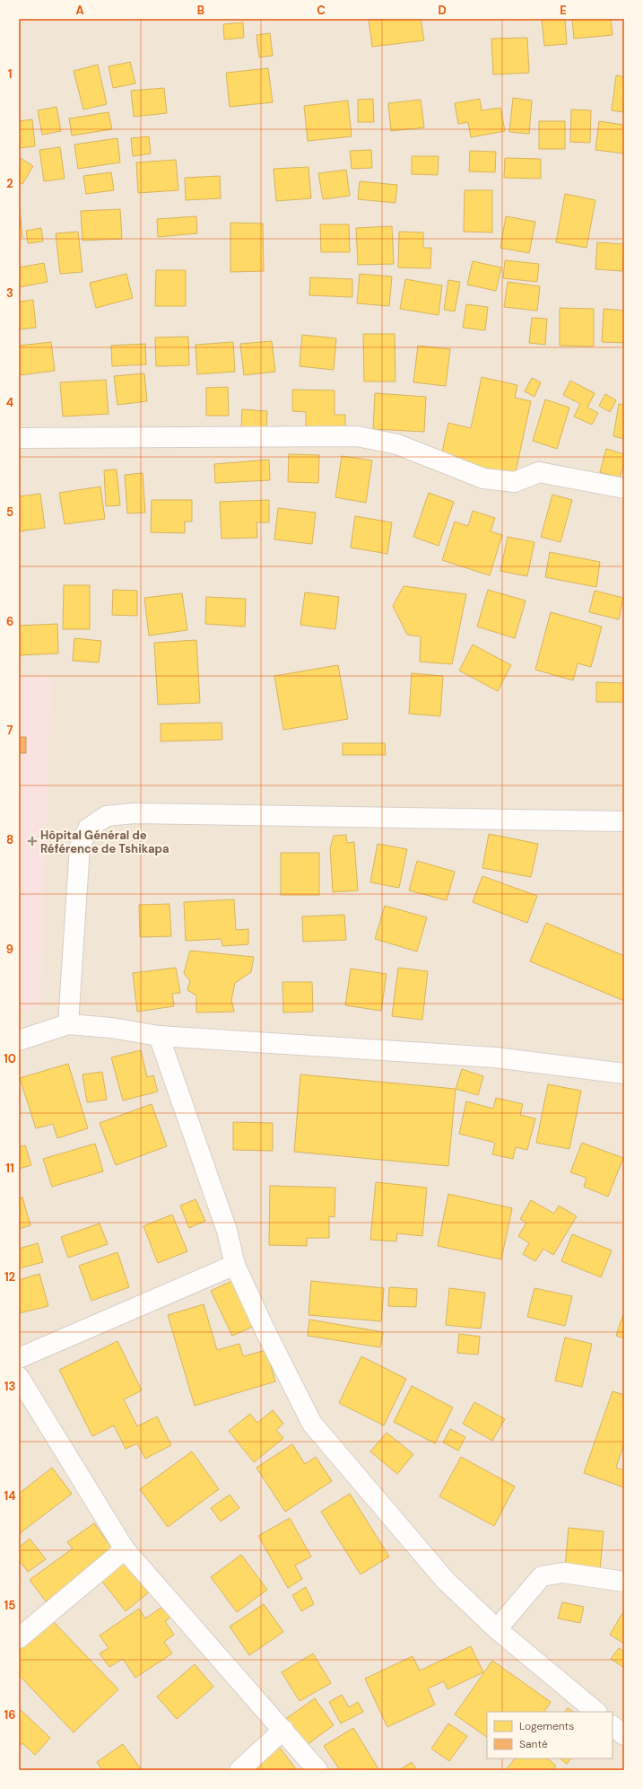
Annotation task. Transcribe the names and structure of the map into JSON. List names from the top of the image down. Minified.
{"places":{"health":["Hôpital Général de Référence de Tshikapa"]},"legend":["Logements","Santé"],"grid":{"columns":["A","B","C","D","E"],"rows":["1","2","3","4","5","6","7","8","9","10","11","12","13","14","15","16"]}}
